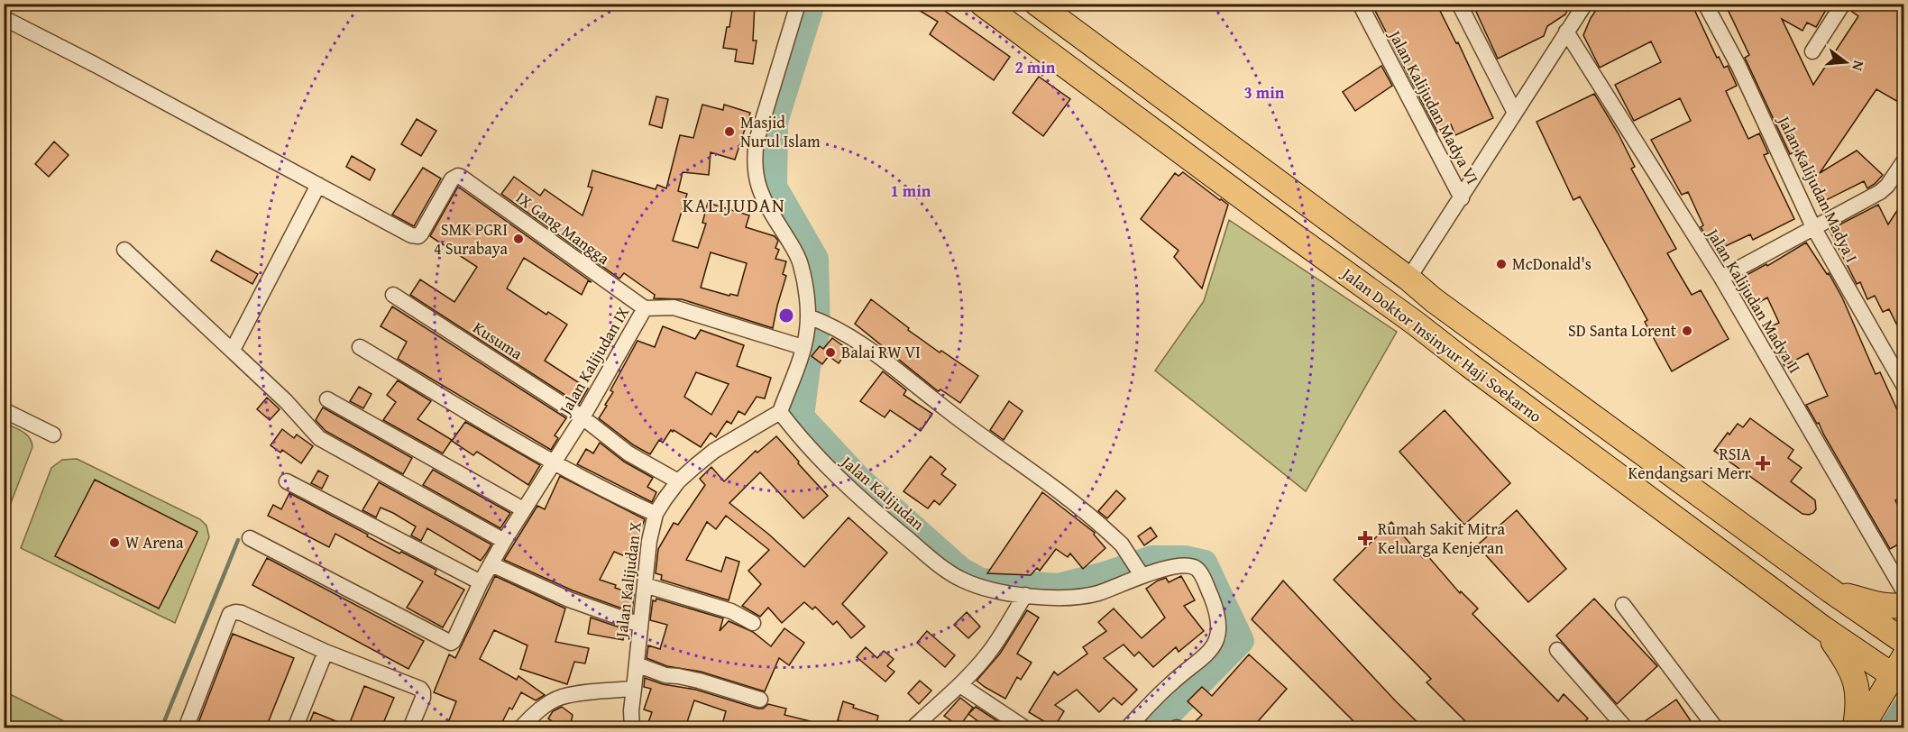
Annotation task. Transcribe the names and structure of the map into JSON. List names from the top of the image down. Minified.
{"streets":{"main road":["Jalan Doktor Insinyur Haji Soekarno"],"street":["Jalan Kalijudan Madya VI","Jalan Kalijudan Madya I","IX Gang Mangga","Jalan Kalijudan Madya II","Kusuma","Jalan Kalijudan IX","Jalan Kalijudan","Jalan Kalijudan X"]},"crossings":[["IX Gang Mangga","Jalan Kalijudan IX"],["Kusuma","Jalan Kalijudan IX"],["Kusuma","Jalan Kalijudan X"],["Jalan Kalijudan","Jalan Kalijudan X"]],"districts":["KALIJUDAN"],"places":{"other":["Masjid Nurul Islam","SMK PGRI 4 Surabaya","McDonald's","SD Santa Lorent","Balai RW VI","W Arena"],"health":["RSIA Kendangsari Merr","Rumah Sakit Mitra Keluarga Kenjeran"]},"north":"right","rings":["2 min","3 min","1 min"]}
